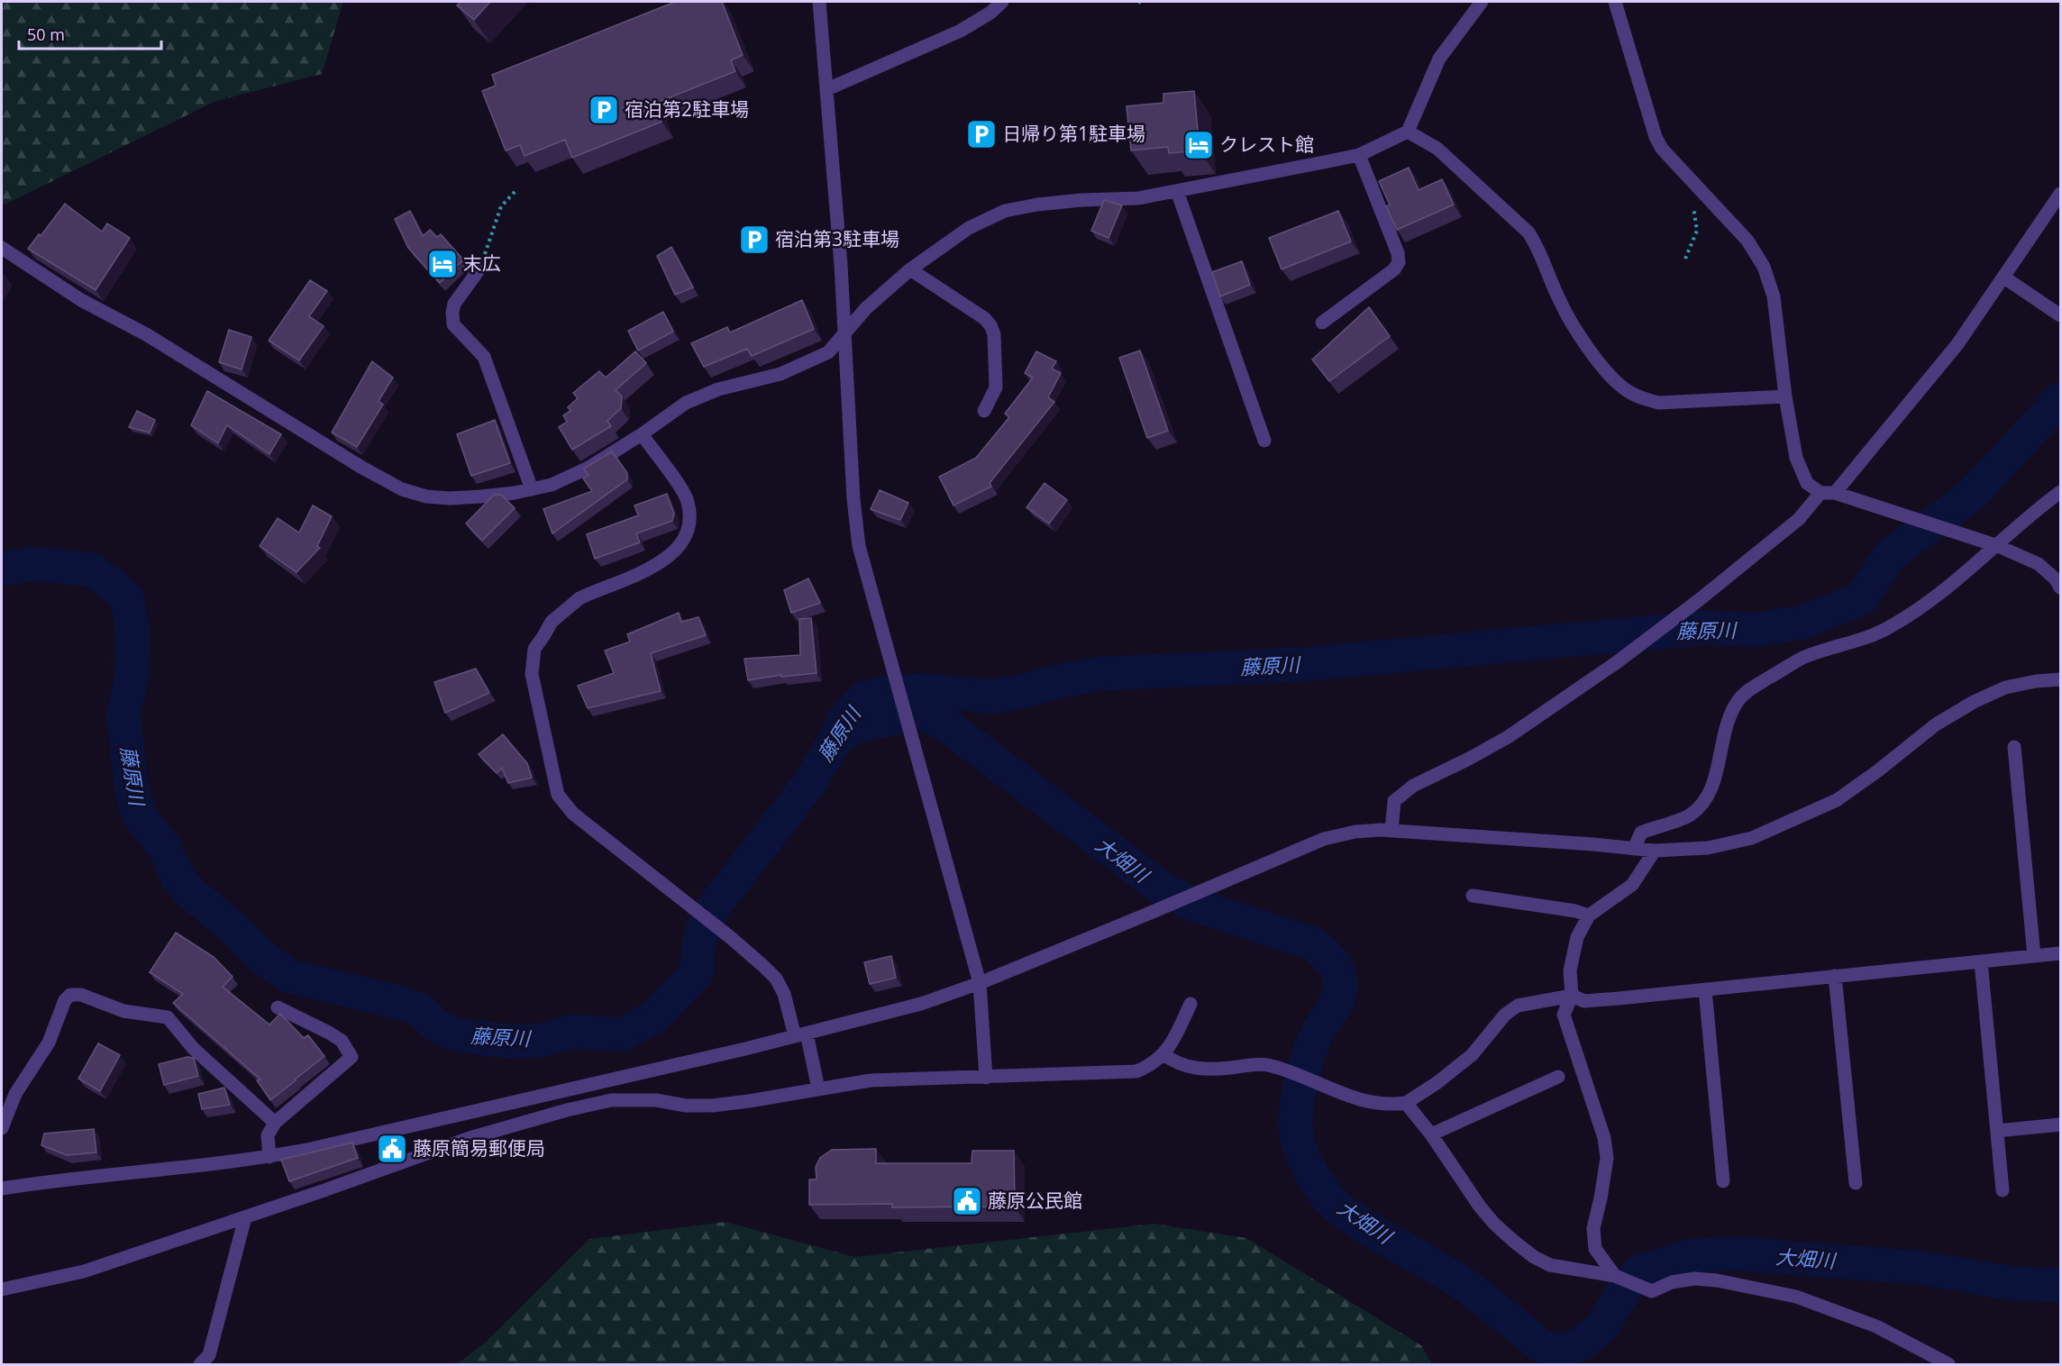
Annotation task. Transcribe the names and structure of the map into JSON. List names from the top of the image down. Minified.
{"water":["藤原川","大畑川"],"places":{"parking":["宿泊第2駐車場","日帰り第1駐車場","宿泊第3駐車場"],"hotel":["クレスト館","末広"],"public building":["藤原簡易郵便局","藤原公民館"]},"scale_bar":"50 m"}
